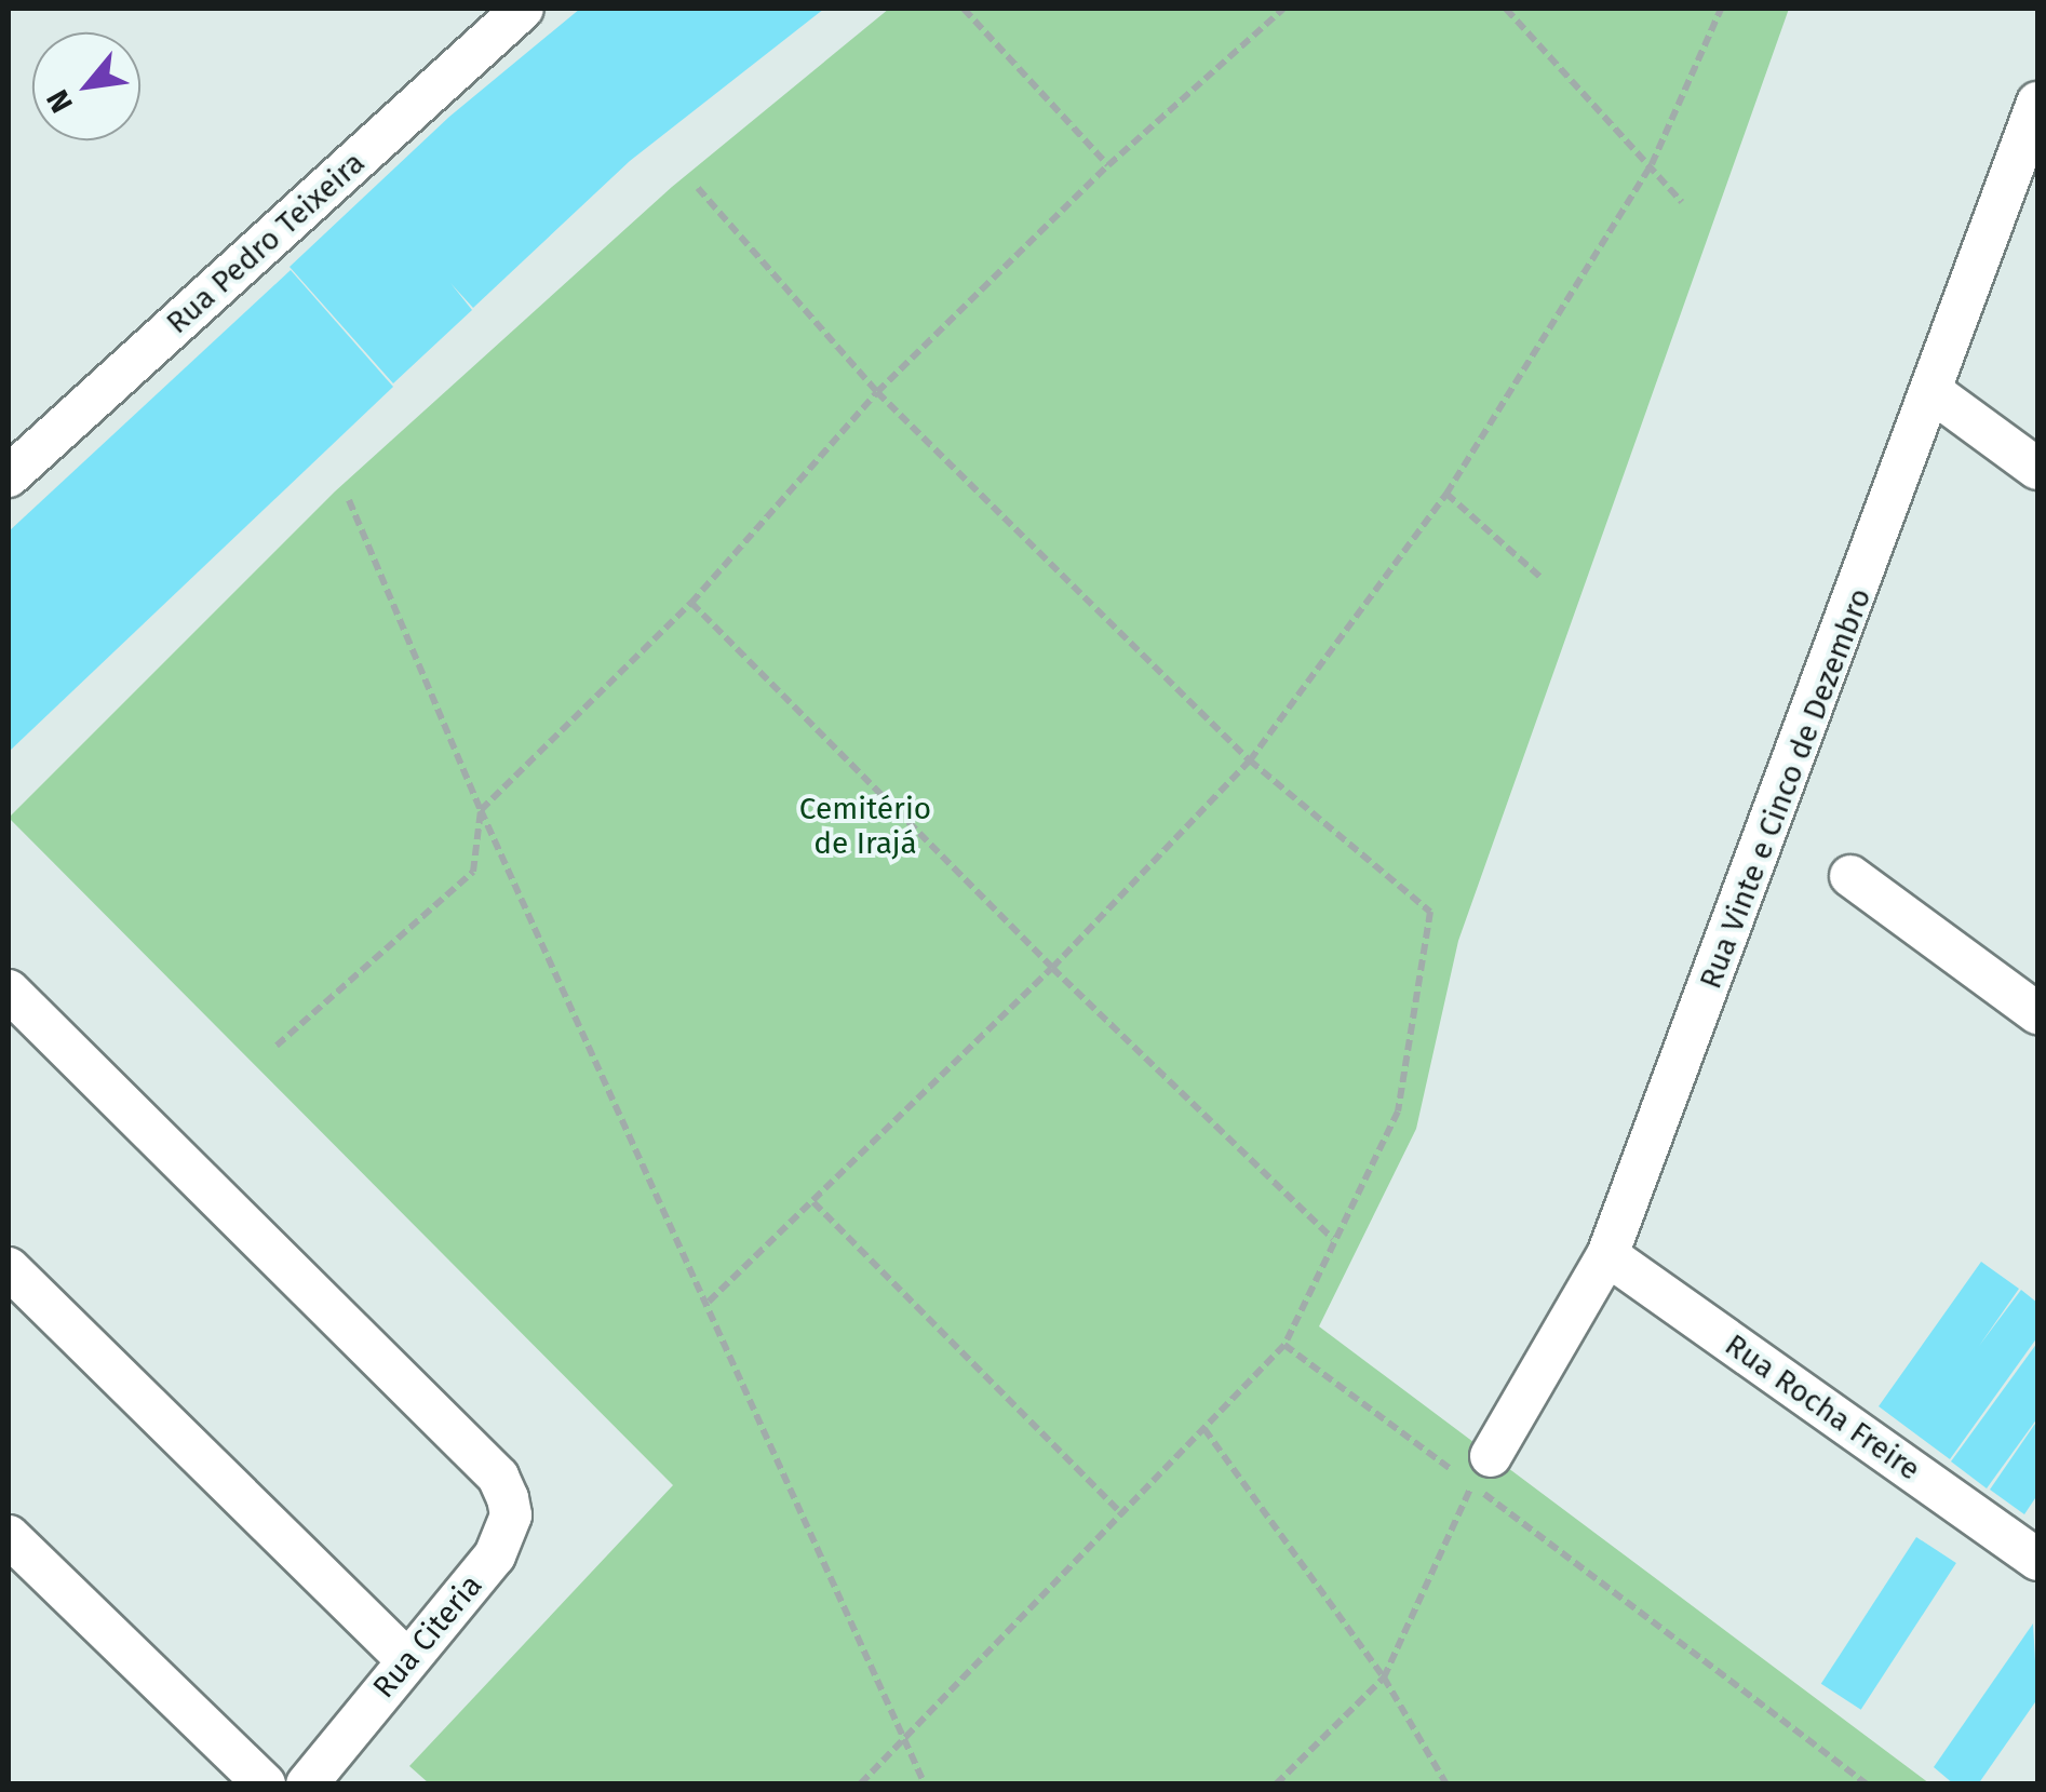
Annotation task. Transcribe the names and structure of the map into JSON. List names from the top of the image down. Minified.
{"streets":{"street":["Rua Pedro Teixeira","Rua Vinte e Cinco de Dezembro","Rua Rocha Freire","Rua Citeria"]},"crossings":[["Rua Vinte e Cinco de Dezembro","Rua Rocha Freire"]],"parks":["Cemitério de Irajá"],"north":"bottom left"}
